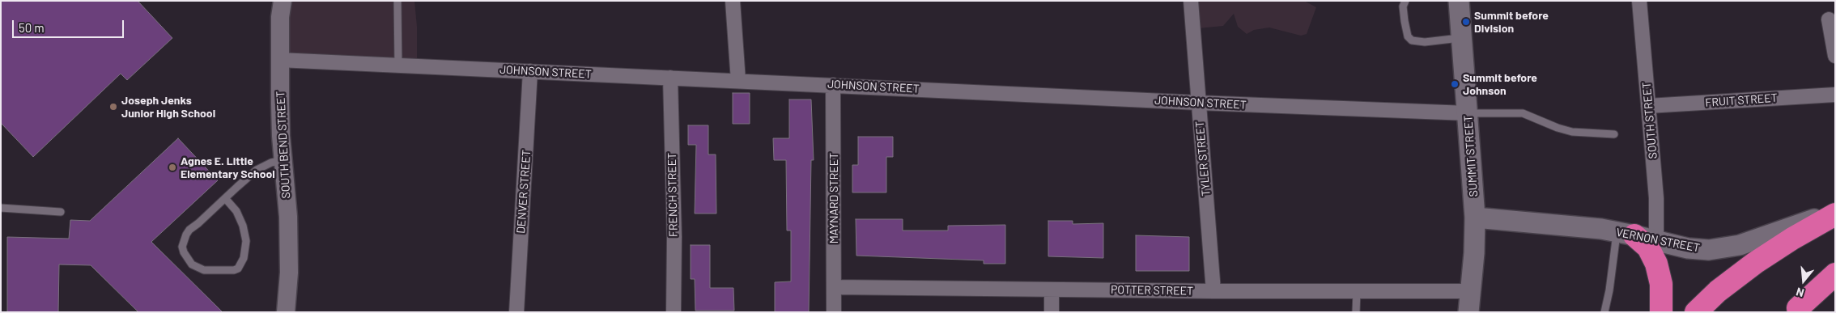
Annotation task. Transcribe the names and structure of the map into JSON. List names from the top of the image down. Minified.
{"streets":{"main road":["SUMMIT STREET","VERNON STREET"],"street":["JOHNSON STREET","FRUIT STREET","SOUTH STREET","SOUTH BEND STREET","TYLER STREET","DENVER STREET","FRENCH STREET","MAYNARD STREET","POTTER STREET"]},"crossings":[["JOHNSON STREET","SOUTH BEND STREET"],["JOHNSON STREET","SUMMIT STREET"],["JOHNSON STREET","TYLER STREET"],["JOHNSON STREET","DENVER STREET"],["JOHNSON STREET","FRENCH STREET"],["JOHNSON STREET","MAYNARD STREET"],["FRUIT STREET","SOUTH STREET"],["SOUTH STREET","VERNON STREET"],["SUMMIT STREET","VERNON STREET"],["SUMMIT STREET","POTTER STREET"],["TYLER STREET","POTTER STREET"],["MAYNARD STREET","POTTER STREET"]],"places":["Summit before Division","Summit before Johnson","Joseph Jenks Junior High School","Agnes E. Little Elementary School"],"scale_bar":"50 m","north":"bottom"}
